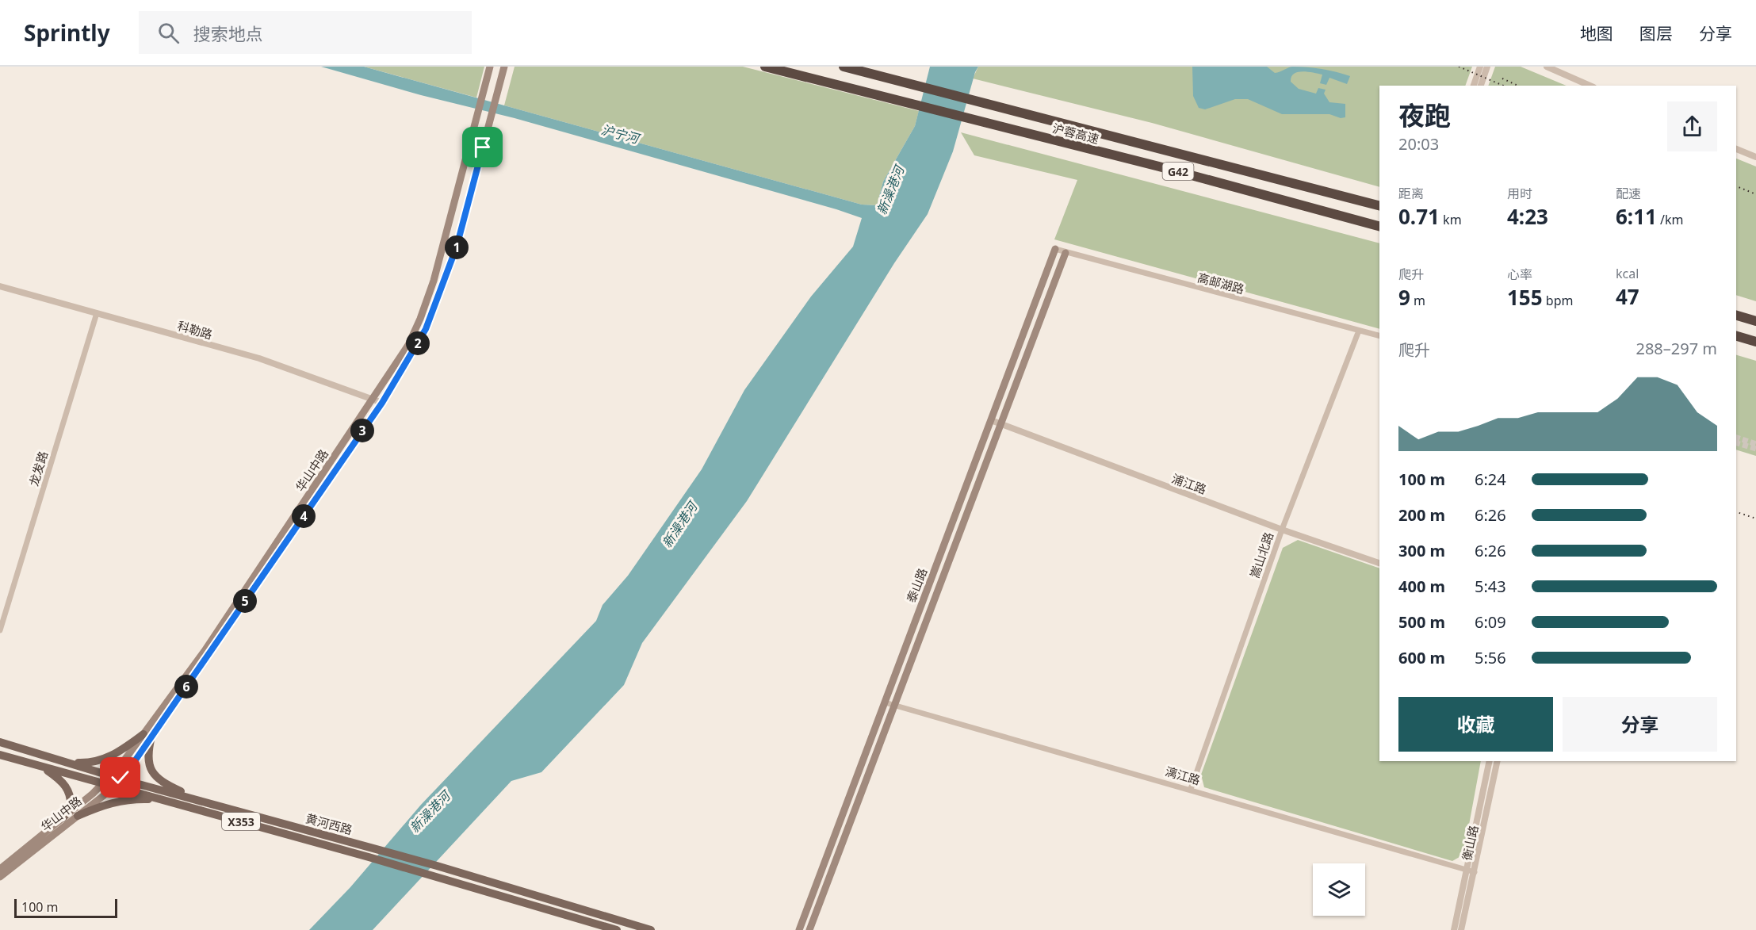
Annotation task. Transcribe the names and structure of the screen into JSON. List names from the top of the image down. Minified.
{"streets":{"highway":["沪蓉高速","G42"],"main road":["华山中路","泰山路","X353","黄河西路"],"street":["高邮湖路","科勒路","龙发路","浦江路","嵩山北路","漓江路","衡山路"]},"crossings":[["高邮湖路","嵩山北路"],["高邮湖路","泰山路"],["科勒路","龙发路"],["科勒路","华山中路"],["华山中路","黄河西路"],["浦江路","嵩山北路"],["浦江路","泰山路"],["嵩山北路","漓江路"],["泰山路","漓江路"],["漓江路","衡山路"]],"water":["沪宁河","新澡港河"],"scale_bar":"100 m","page":{"header":"Sprintly","search":"搜索地点","nav":["地图","图层","分享"],"heading":["夜跑","20:03"],"stats":[["距离","0.71 km"],["用时","4:23"],["配速","6:11 /km"],["爬升","9 m"],["心率","155 bpm"],["kcal","47"]],"pins":["1","2","3","4","5","6"],"chart":["爬升","288–297 m"],"list":[{"name":"100 m","note":"6:24"},{"name":"200 m","note":"6:26"},{"name":"300 m","note":"6:26"},{"name":"400 m","note":"5:43"},{"name":"500 m","note":"6:09"},{"name":"600 m","note":"5:56"}],"buttons":["收藏","分享"],"scale":"100 m"}}
